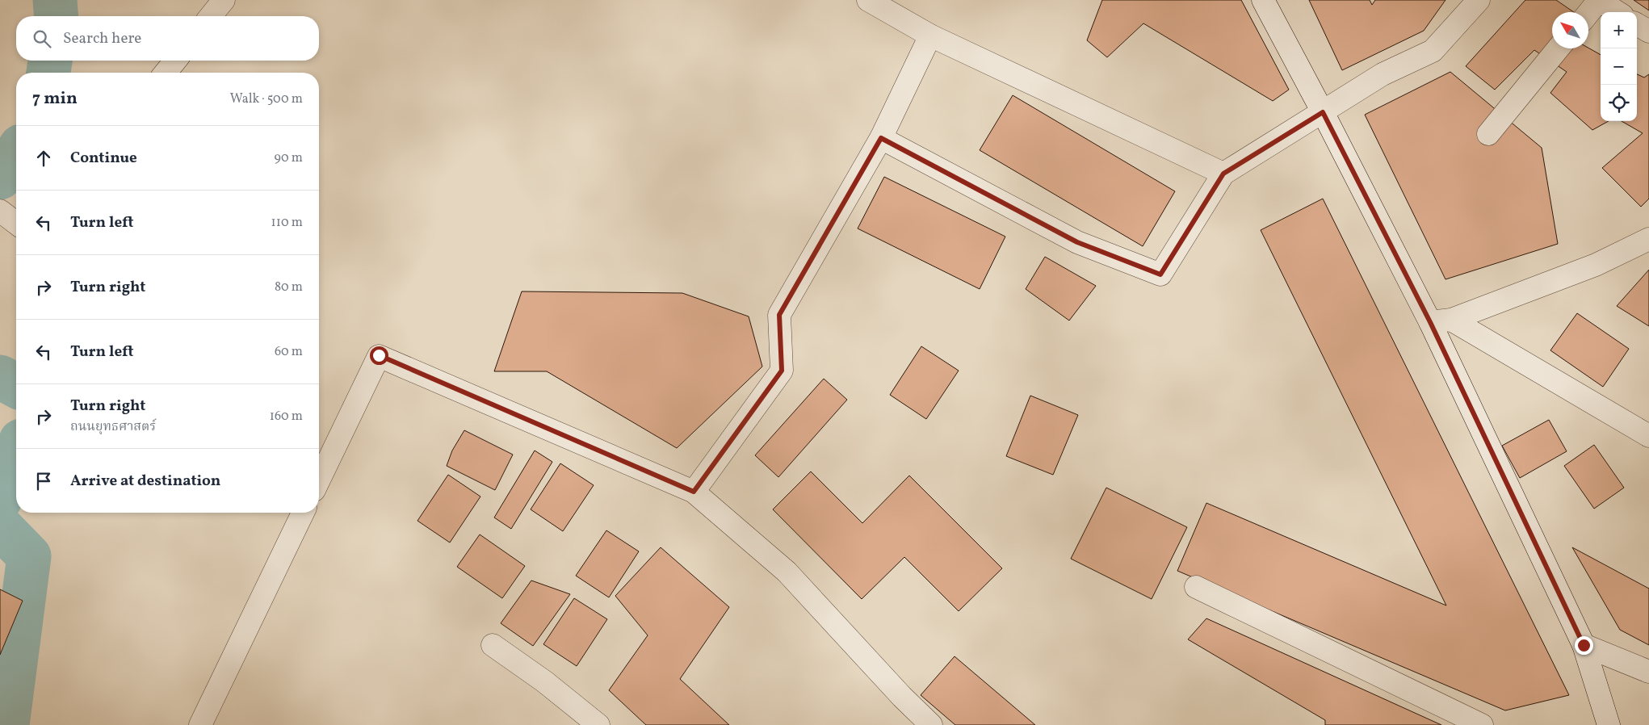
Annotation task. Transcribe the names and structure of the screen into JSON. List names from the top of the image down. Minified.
{"north":"top left","page":{"map_buttons":["+","−"],"search":"Search here","heading":["7 min","Walk · 500 m"],"list":[["Continue","90 m"],["Turn left","110 m"],["Turn right","80 m"],["Turn left","60 m"],["Turn right","ถนนยุทธศาสตร์","160 m"],"Arrive at destination"]}}
